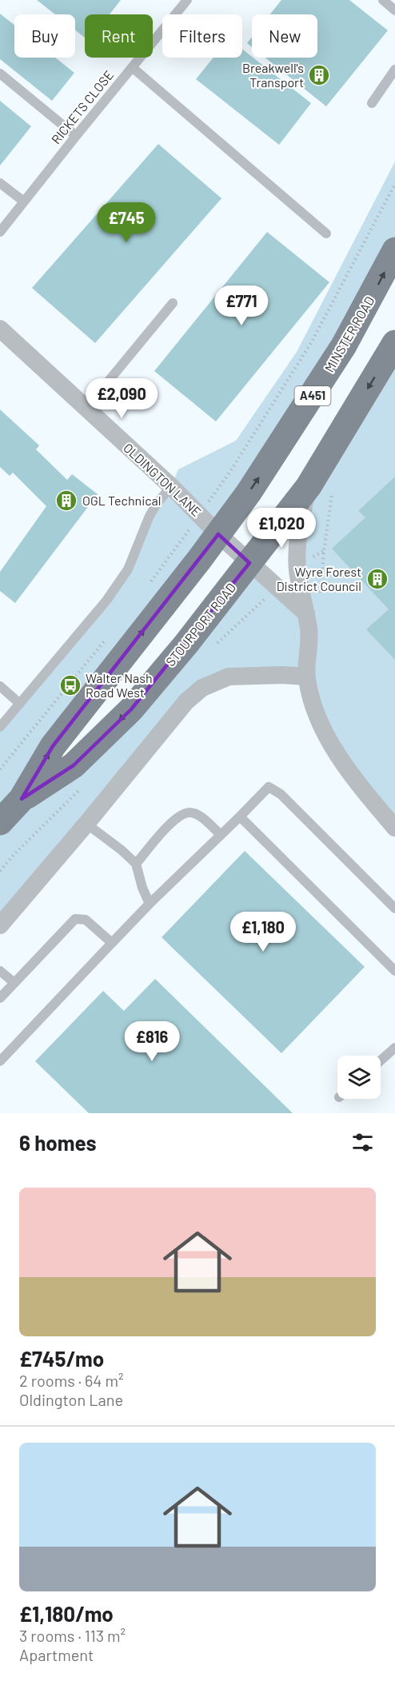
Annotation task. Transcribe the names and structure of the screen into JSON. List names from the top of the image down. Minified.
{"streets":{"main road":["MINSTER ROAD","A451","STOURPORT ROAD"],"street":["OLDINGTON LANE"],"lane":["RICKETS CLOSE"]},"crossings":[["MINSTER ROAD","OLDINGTON LANE"],["MINSTER ROAD","STOURPORT ROAD"],["A451","OLDINGTON LANE"],["A451","STOURPORT ROAD"],["OLDINGTON LANE","STOURPORT ROAD"]],"places":{"building":["Breakwell's Transport","OGL Technical","Wyre Forest District Council"],"bus stop":["Walter Nash Road West"]},"page":{"chip":["Buy","Rent","Filters","New"],"price":["£745","£771","£2,090","£1,020","£1,180","£816"],"heading":"6 homes","list":[{"name":"£745/mo","note":"2 rooms · 64 m² · Oldington Lane"},{"name":"£1,180/mo","note":"3 rooms · 113 m² · Apartment"}]}}
